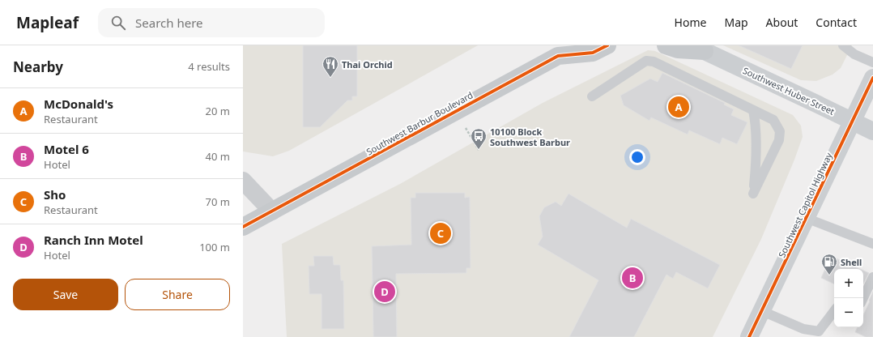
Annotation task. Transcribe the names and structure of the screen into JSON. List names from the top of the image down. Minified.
{"streets":{"main road":["Southwest Huber Street","Southwest Barbur Boulevard","Southwest Capitol Highway"]},"crossings":[["Southwest Huber Street","Southwest Capitol Highway"]],"places":{"restaurant":["Thai Orchid"],"bus stop":["10100 Block Southwest Barbur"],"fuel station":["Shell"]},"page":{"header":"Mapleaf","search":"Search here","nav":["Home","Map","About","Contact"],"heading":["Nearby","4 results"],"list":[{"mark":"A","name":"McDonald's","note":"Restaurant","value":"20 m"},{"mark":"B","name":"Motel 6","note":"Hotel","value":"40 m"},{"mark":"C","name":"Sho","note":"Restaurant","value":"70 m"},{"mark":"D","name":"Ranch Inn Motel","note":"Hotel","value":"100 m"}],"pins":["A","C","B","D"],"buttons":["Save","Share"],"map_buttons":["+","−"]}}
